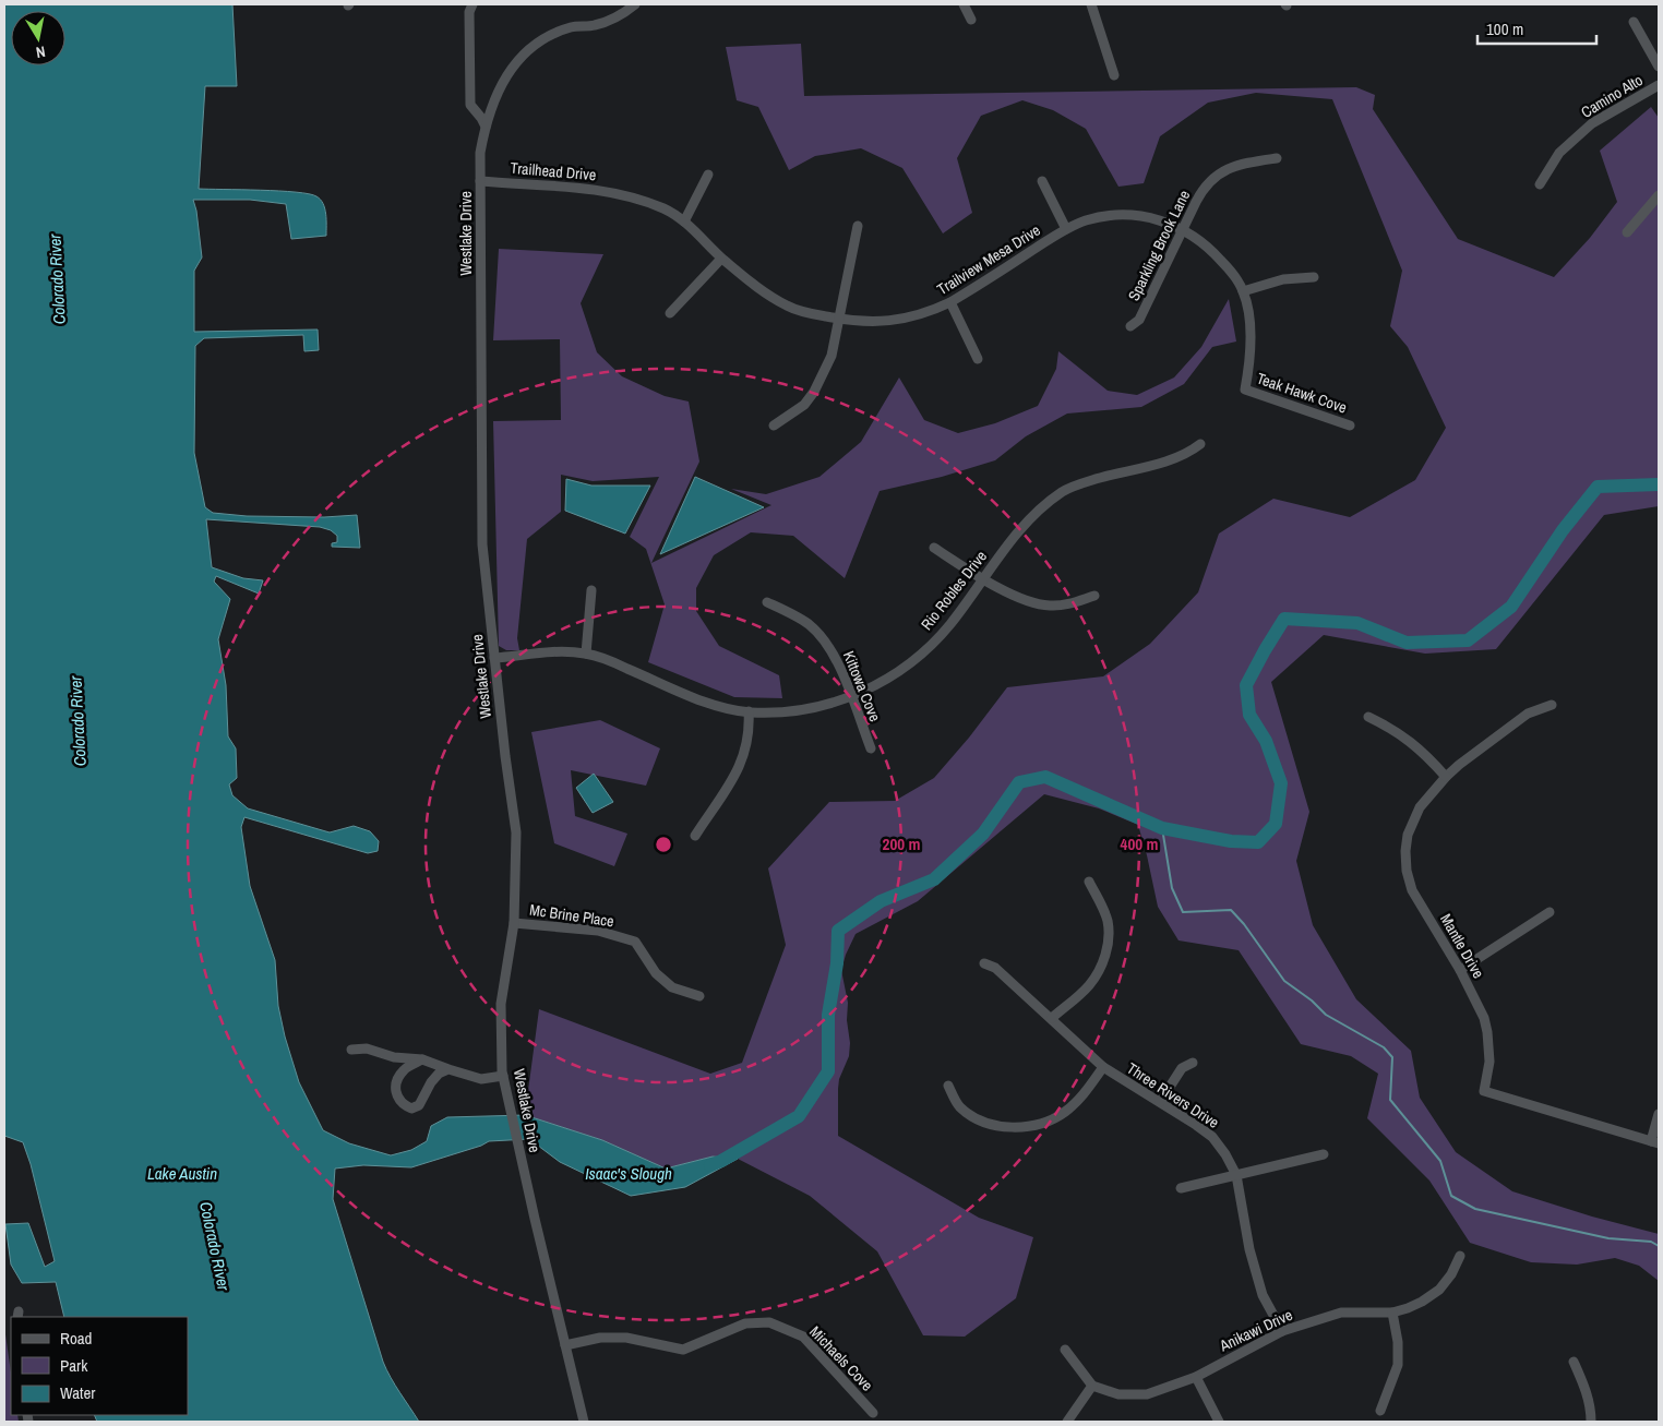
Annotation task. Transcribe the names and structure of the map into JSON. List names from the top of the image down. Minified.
{"streets":{"street":["Camino Alto","Trailhead Drive","Westlake Drive","Sparkling Brook Lane","Trailview Mesa Drive","Teak Hawk Cove","Rio Robles Drive","Kittowa Cove","Mc Brine Place","Mantle Drive","Three Rivers Drive","Anikawi Drive","Michaels Cove"]},"crossings":[["Trailhead Drive","Westlake Drive"],["Trailhead Drive","Trailview Mesa Drive"],["Westlake Drive","Rio Robles Drive"],["Westlake Drive","Mc Brine Place"],["Westlake Drive","Michaels Cove"],["Sparkling Brook Lane","Trailview Mesa Drive"],["Trailview Mesa Drive","Teak Hawk Cove"],["Rio Robles Drive","Kittowa Cove"],["Three Rivers Drive","Anikawi Drive"]],"water":["Colorado River","Lake Austin","Isaac's Slough"],"legend":["Road","Park","Water"],"scale_bar":"100 m","north":"bottom","rings":["200 m","400 m"]}
